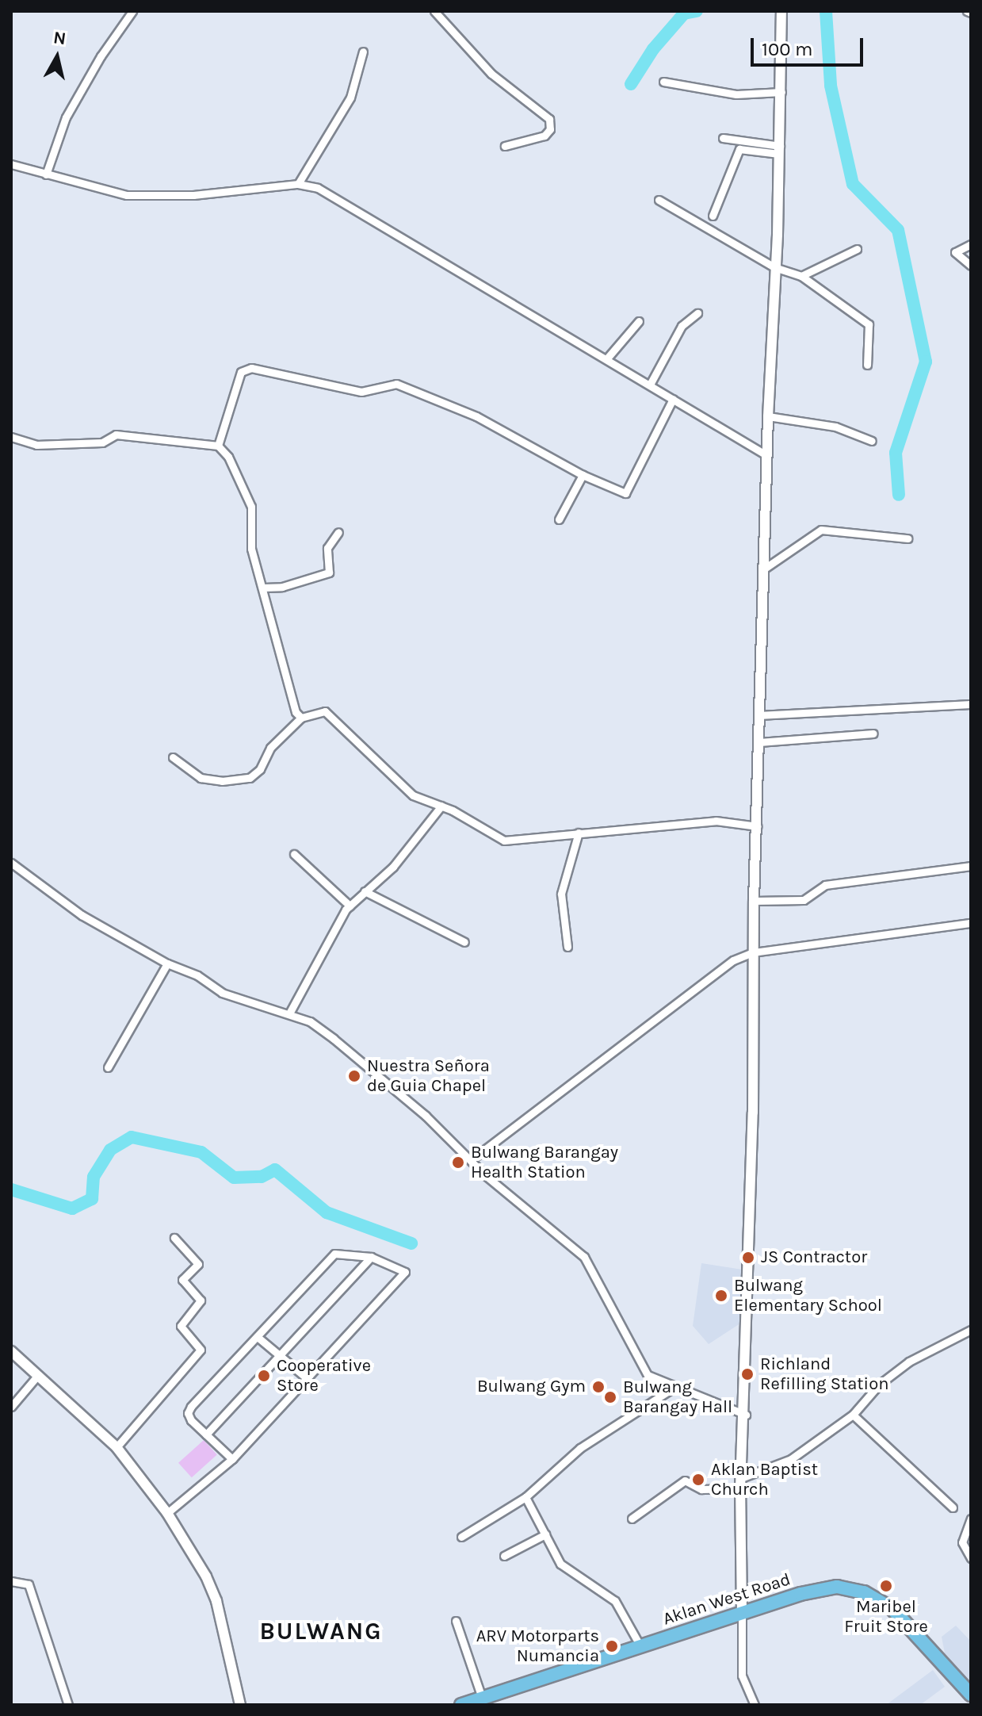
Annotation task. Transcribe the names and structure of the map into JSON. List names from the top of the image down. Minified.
{"streets":{"main road":["Aklan West Road"]},"districts":["BULWANG"],"places":["Nuestra Señora de Guia Chapel","Bulwang Barangay Health Station","JS Contractor","Bulwang Elementary School","Richland Refilling Station","Cooperative Store","Bulwang Gym","Bulwang Barangay Hall","Aklan Baptist Church","Maribel Fruit Store","ARV Motorparts Numancia"],"scale_bar":"100 m","north":"top"}
